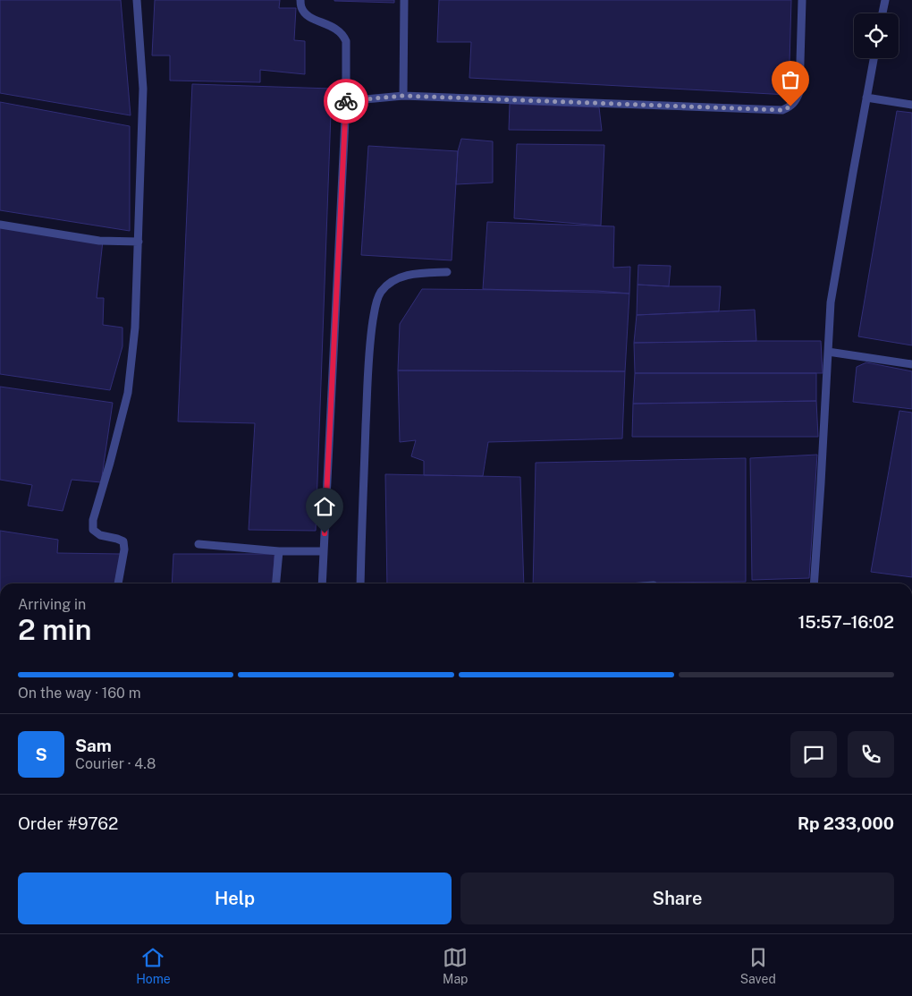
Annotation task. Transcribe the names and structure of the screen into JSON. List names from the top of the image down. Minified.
{"page":{"heading":["2 min","Arriving in","15:57–16:02"],"panel":["Sam","Courier · 4.8","Order #9762","Rp 233,000"],"bar":"On the way · 160 m","round":"S","buttons":["Help","Share"],"tabs":["Home","Map","Saved"]}}
